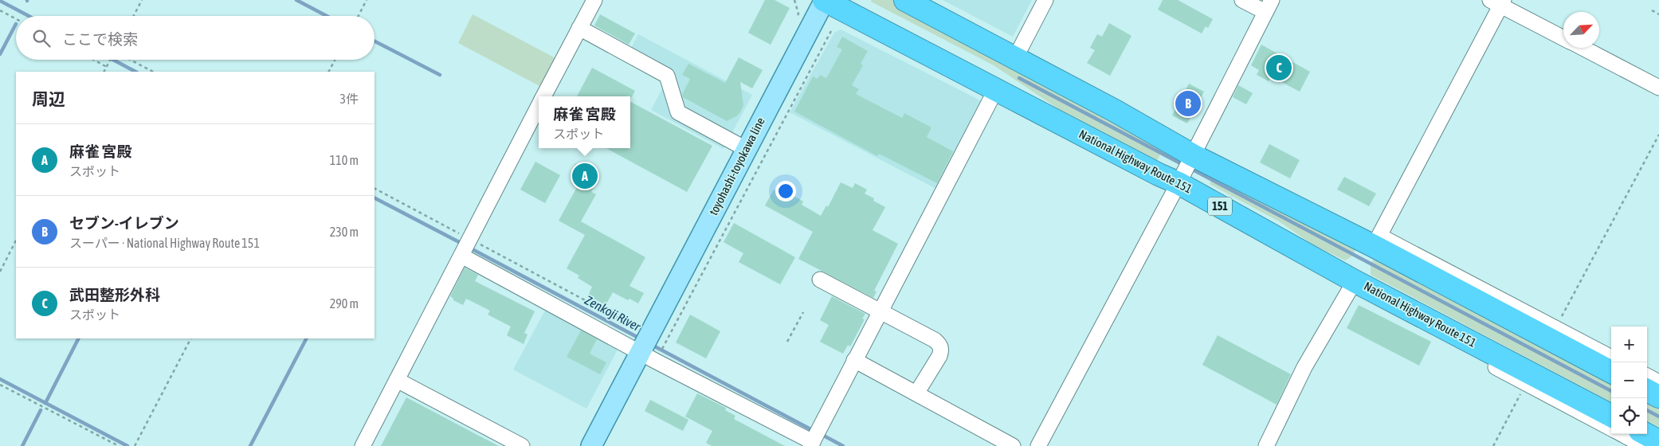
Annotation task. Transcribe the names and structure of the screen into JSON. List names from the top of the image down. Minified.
{"streets":{"highway":["National Highway Route 151","151"],"main road":["toyohashi-toyokawa line"]},"crossings":[["National Highway Route 151","toyohashi-toyokawa line"]],"water":["Zenkoji River"],"north":"top right","page":{"search":"ここで検索","pins":["C","B","A"],"heading":["周辺","3件"],"popup":["麻雀 宮殿","スポット"],"list":[{"mark":"A","name":"麻雀 宮殿","note":"スポット","value":"110 m"},{"mark":"B","name":"セブン-イレブン","note":"スーパー · National Highway Route 151","value":"230 m"},{"mark":"C","name":"武田整形外科","note":"スポット","value":"290 m"}],"map_buttons":["+","−"]}}
